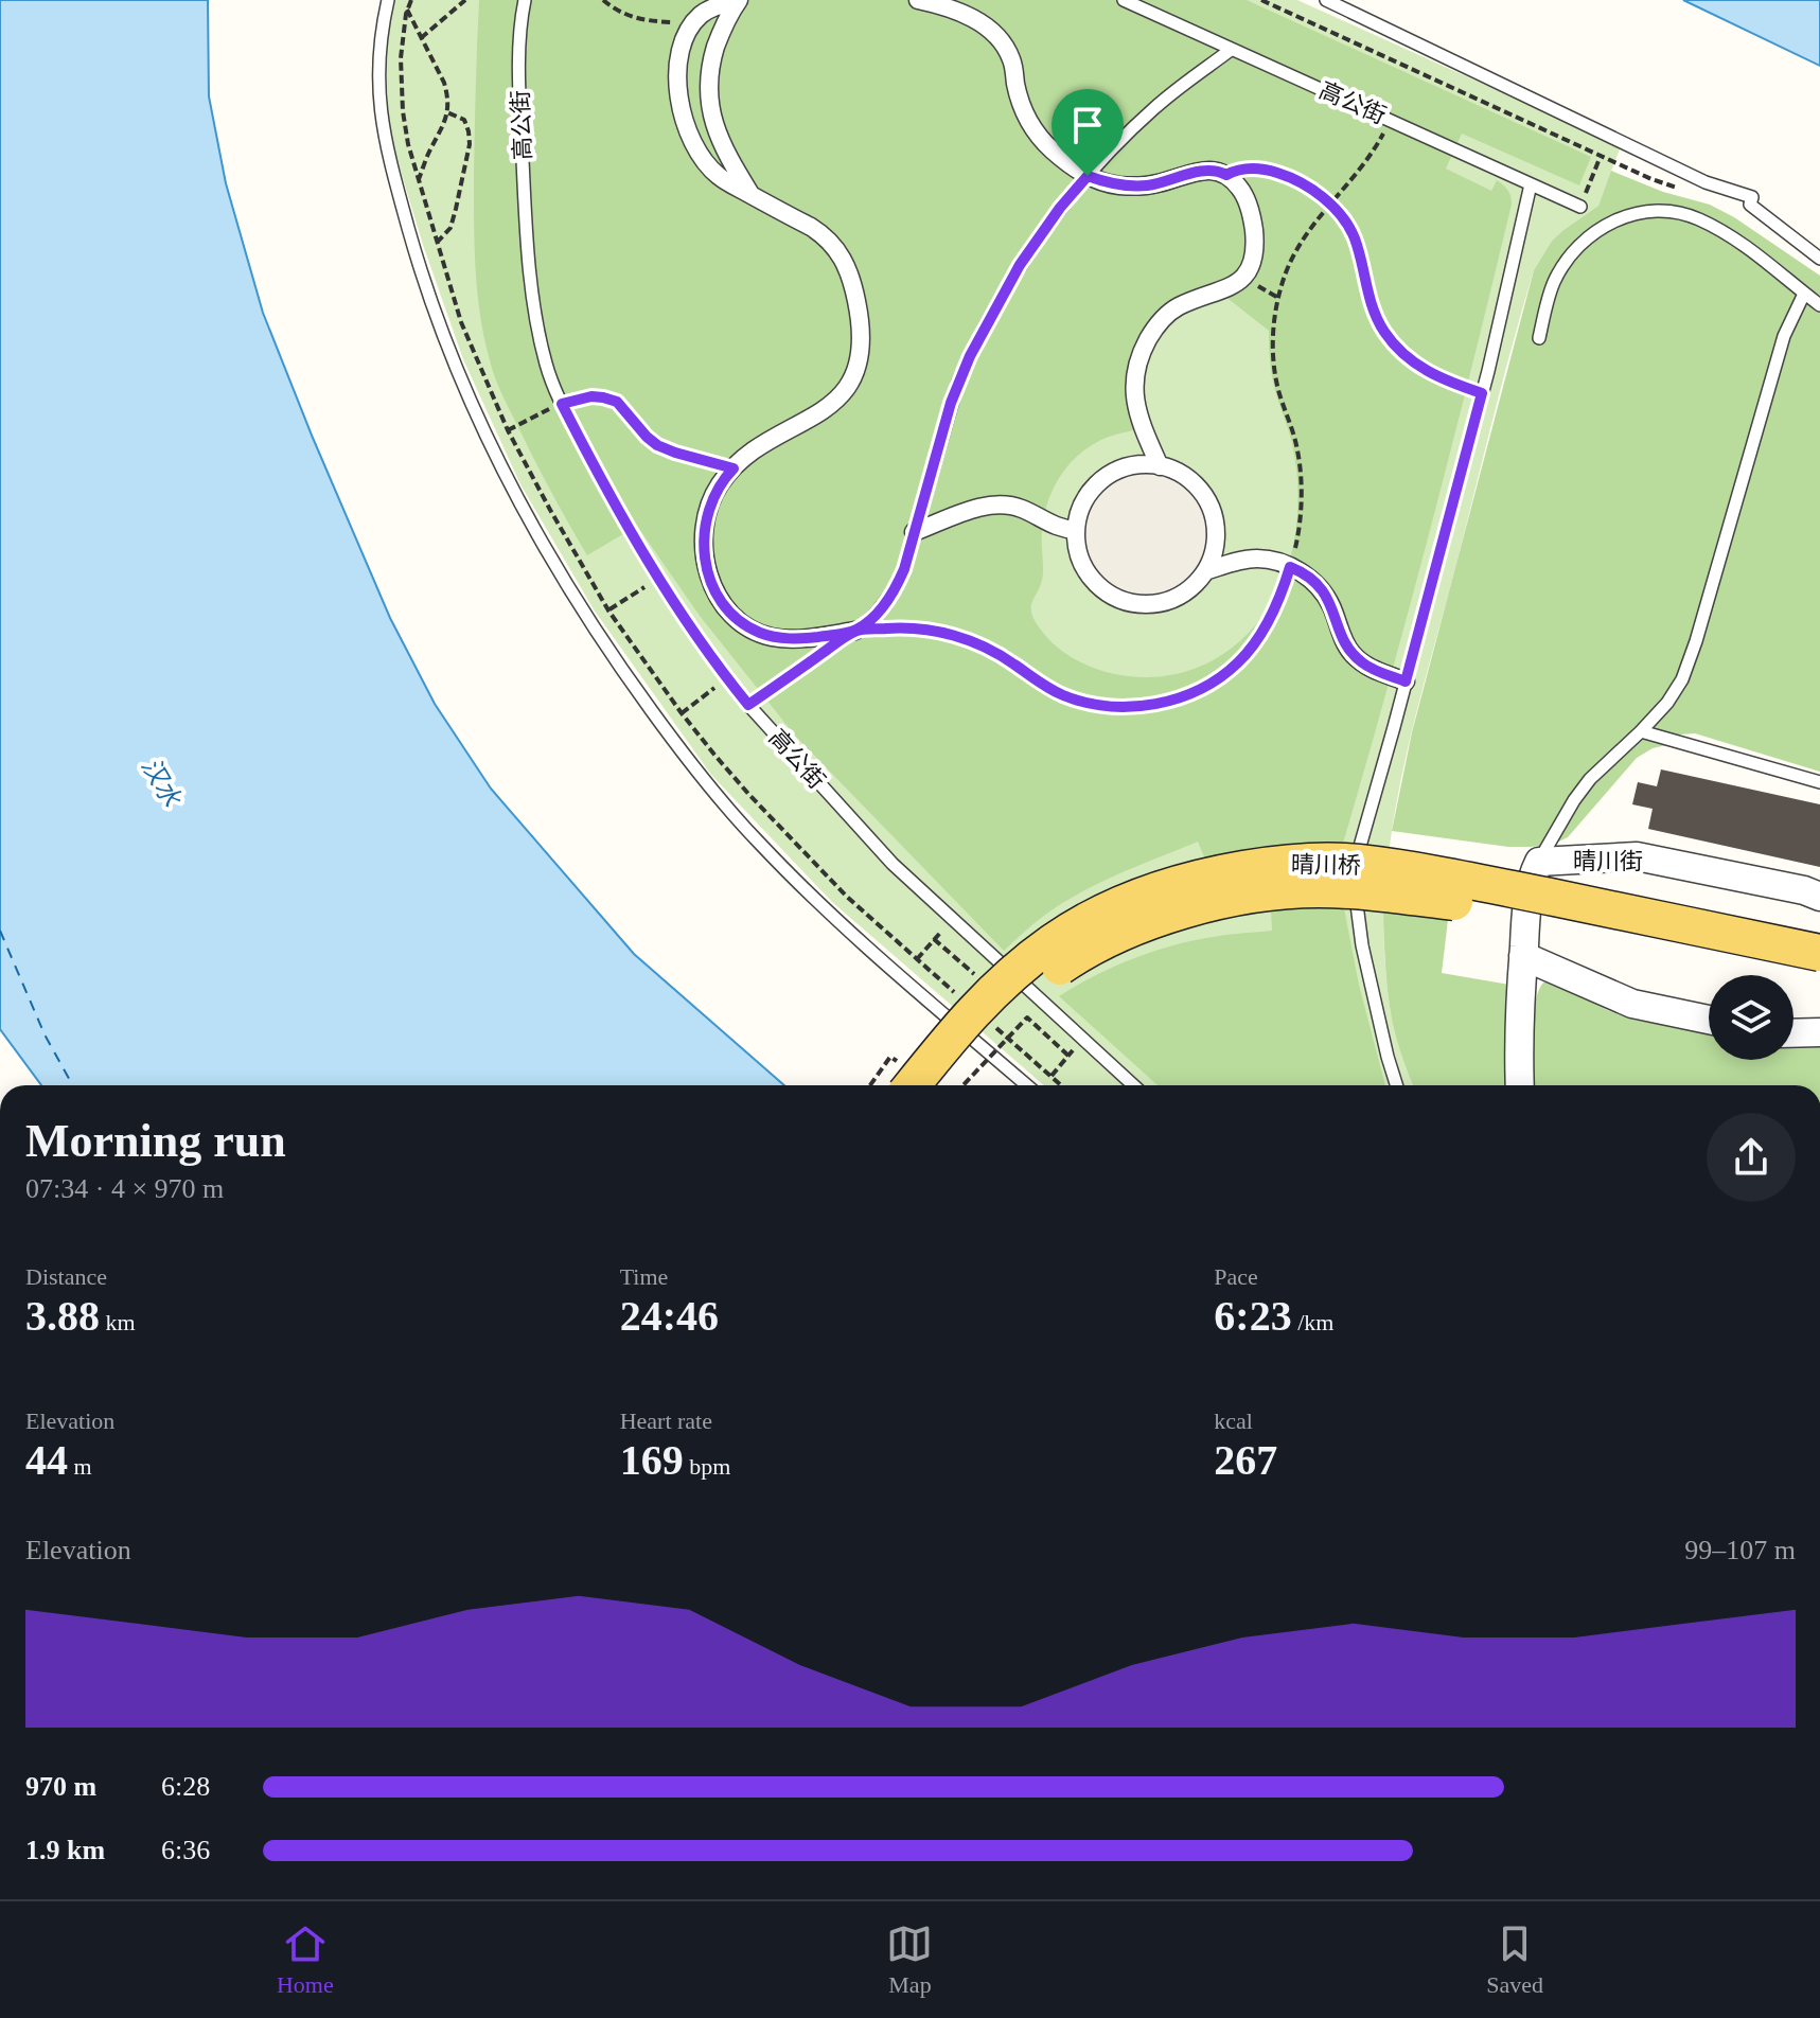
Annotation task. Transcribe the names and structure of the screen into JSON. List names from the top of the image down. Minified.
{"streets":{"main road":["晴川桥"],"street":["晴川街"],"lane":["高公街"]},"water":["汉水"],"page":{"heading":["Morning run","07:34 · 4 × 970 m"],"stats":[["Distance","3.88 km"],["Time","24:46"],["Pace","6:23 /km"],["Elevation","44 m"],["Heart rate","169 bpm"],["kcal","267"]],"chart":["Elevation","99–107 m"],"list":[{"name":"970 m","note":"6:28"},{"name":"1.9 km","note":"6:36"}],"tabs":["Home","Map","Saved"]}}
